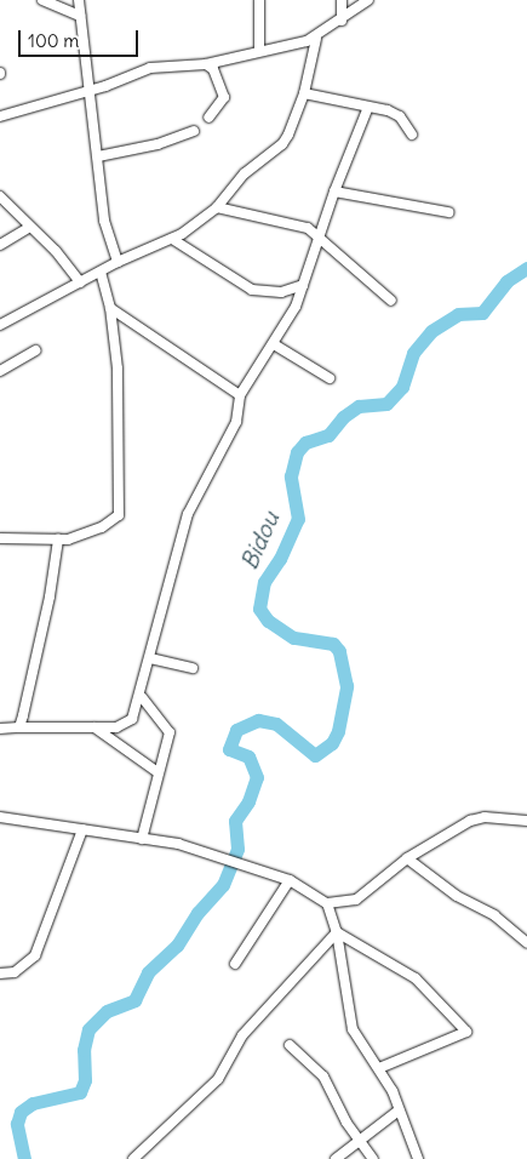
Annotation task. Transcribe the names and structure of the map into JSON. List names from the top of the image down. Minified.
{"water":["Bidou"],"scale_bar":"100 m"}
